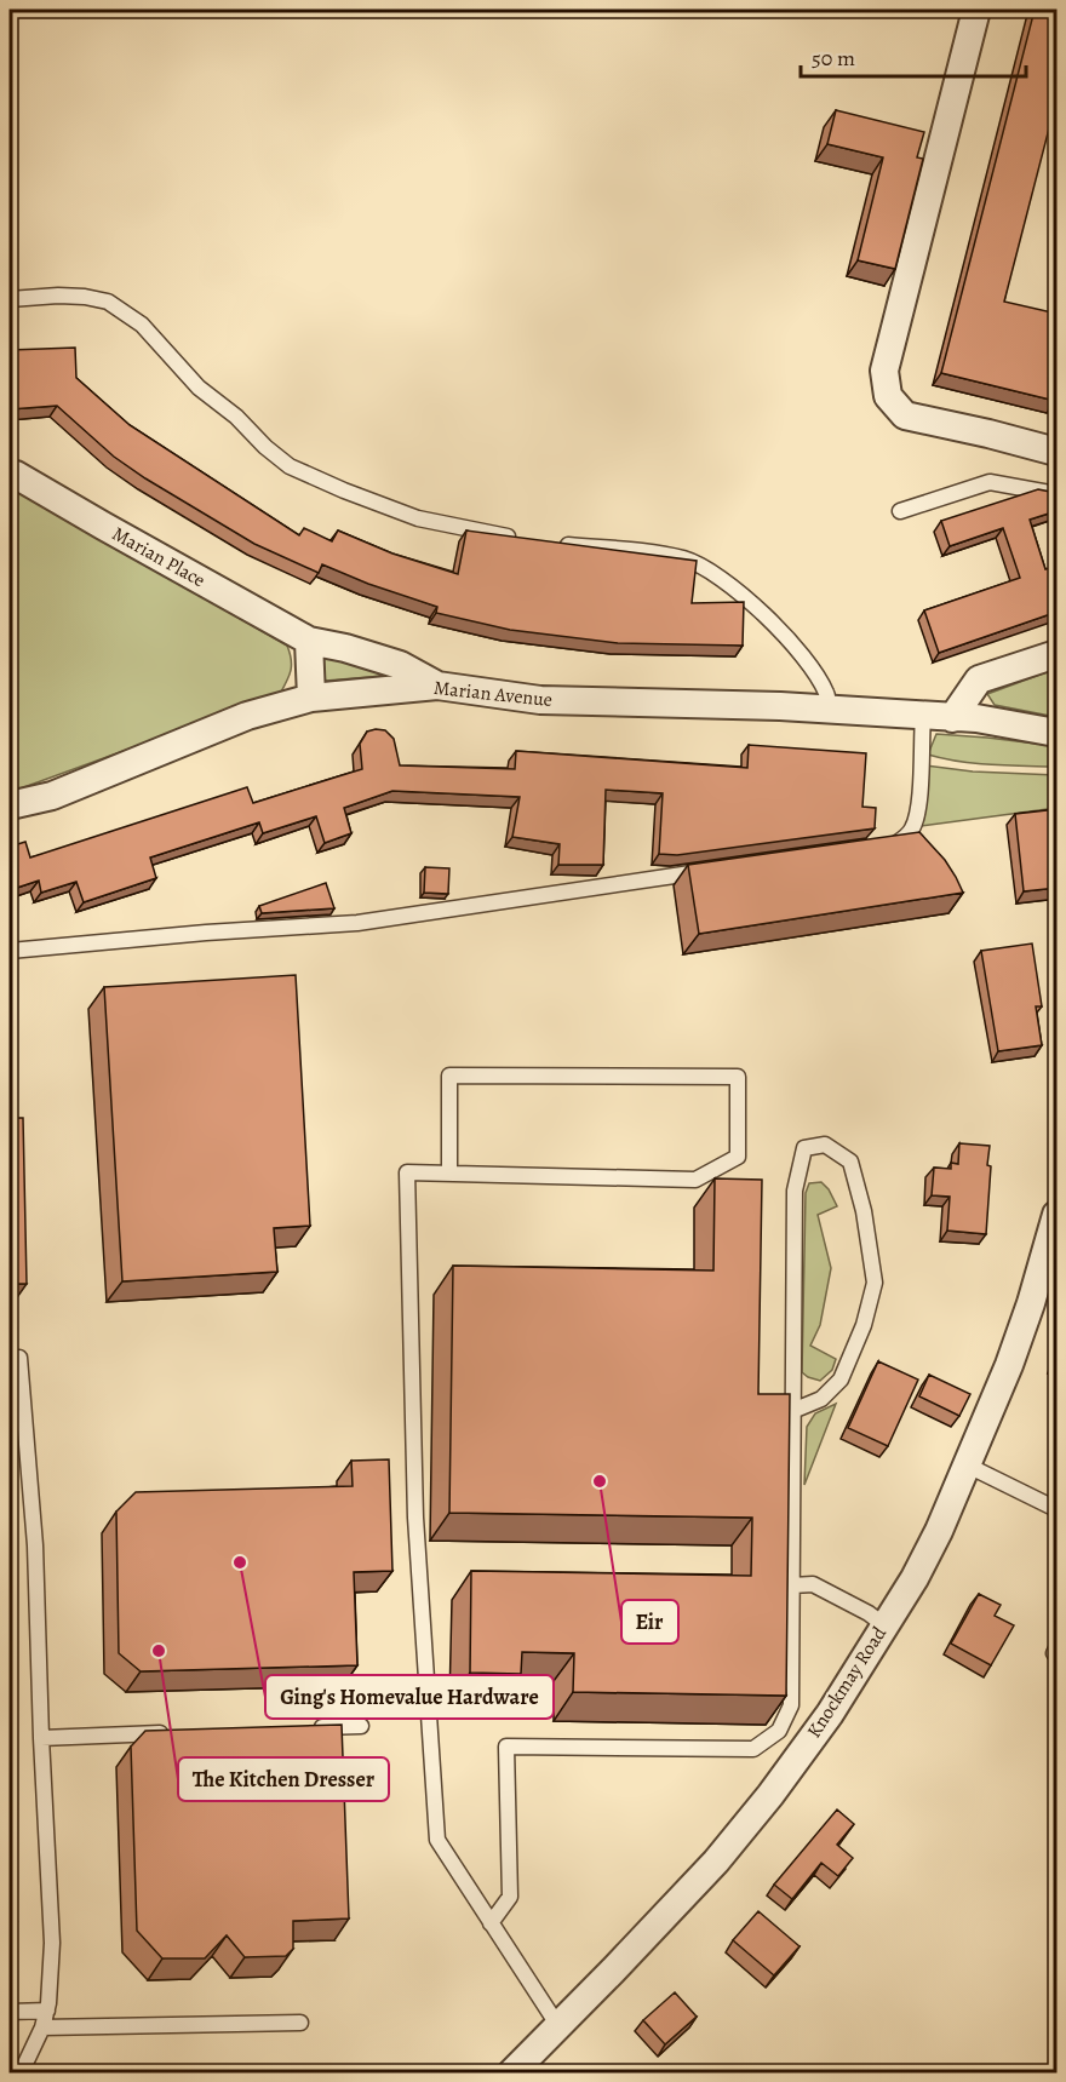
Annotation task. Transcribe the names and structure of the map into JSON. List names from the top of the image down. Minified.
{"streets":{"street":["Marian Place","Marian Avenue","Knockmay Road"]},"crossings":[["Marian Place","Marian Avenue"]],"places":["Eir","Ging's Homevalue Hardware","The Kitchen Dresser"],"scale_bar":"50 m"}
